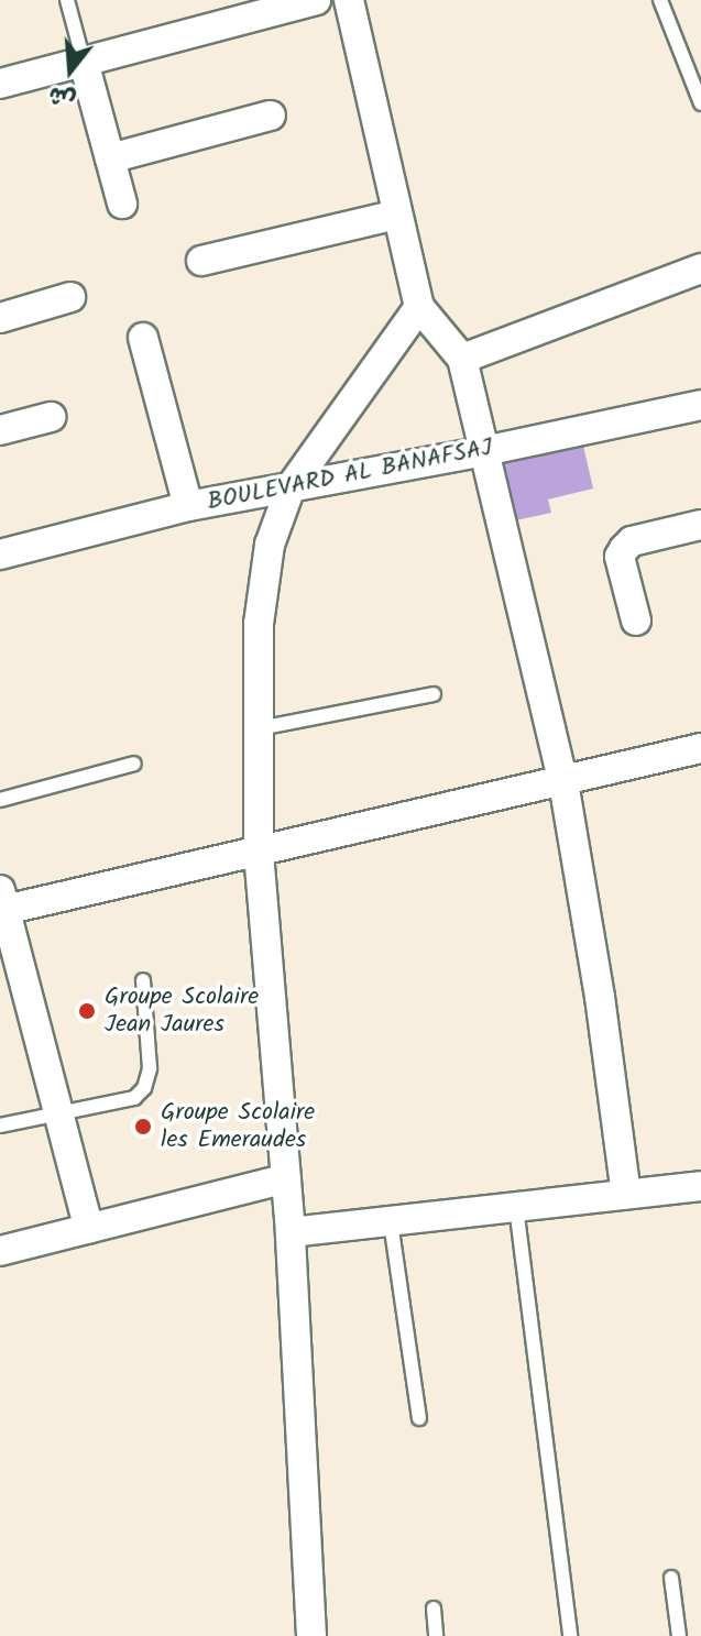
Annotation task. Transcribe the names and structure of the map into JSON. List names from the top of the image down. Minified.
{"streets":{"street":["BOULEVARD AL BANAFSAJ"]},"places":["Groupe Scolaire Jean Jaures","Groupe Scolaire les Emeraudes"],"north":"bottom"}
